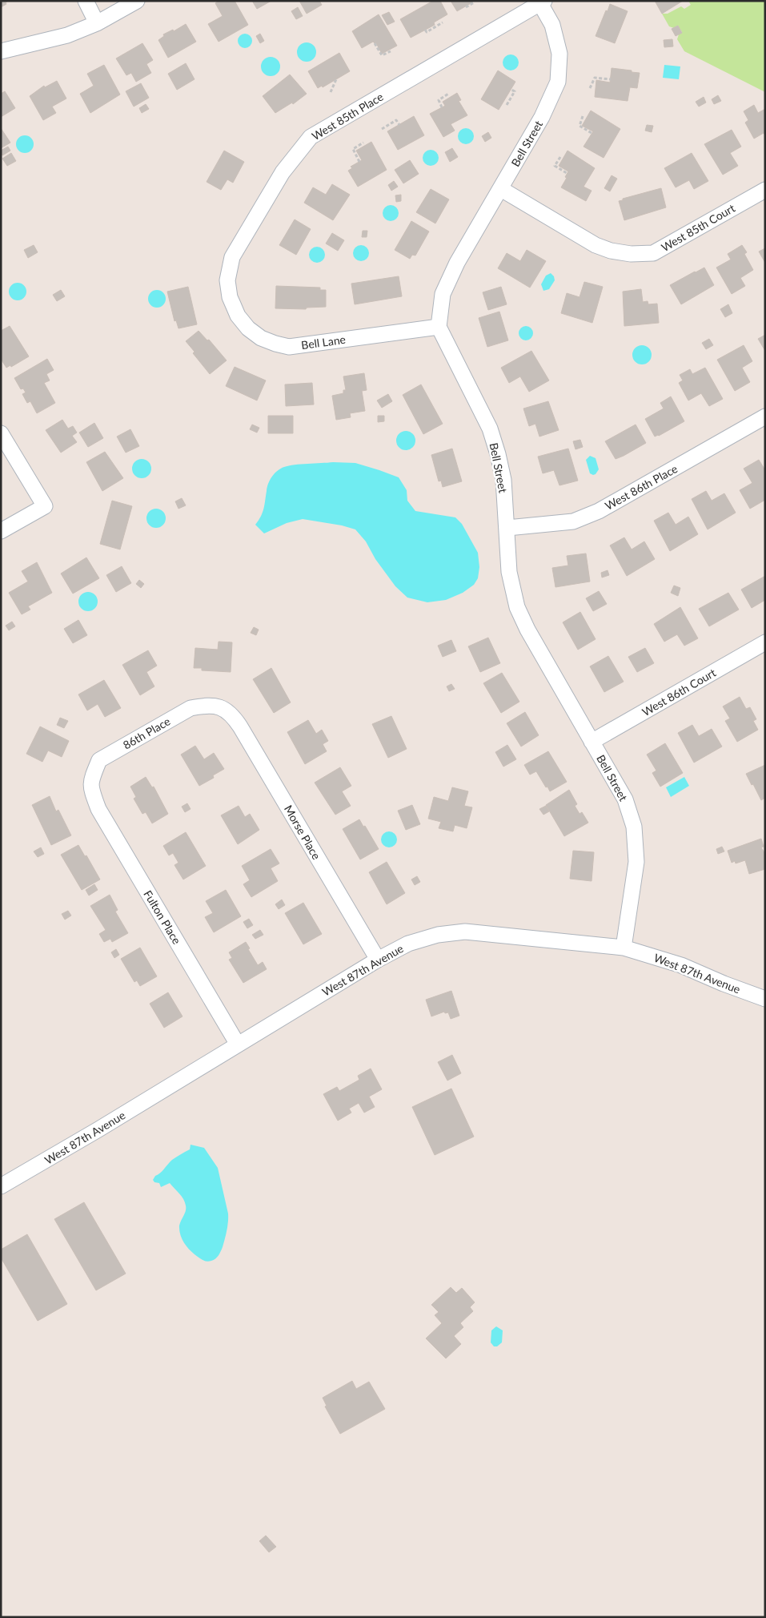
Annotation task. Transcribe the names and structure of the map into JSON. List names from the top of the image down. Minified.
{"streets":{"street":["West 85th Place","Bell Street","West 85th Court","Bell Lane","West 86th Place","West 86th Court","86th Place","Morse Place","Fulton Place","West 87th Avenue"]},"crossings":[["West 85th Place","Bell Street"],["West 85th Place","Bell Lane"],["Bell Street","West 85th Court"],["Bell Street","Bell Lane"],["Bell Street","West 86th Place"],["Bell Street","West 86th Court"],["Bell Street","West 87th Avenue"],["86th Place","Morse Place"],["86th Place","Fulton Place"],["Morse Place","West 87th Avenue"],["Fulton Place","West 87th Avenue"]]}
